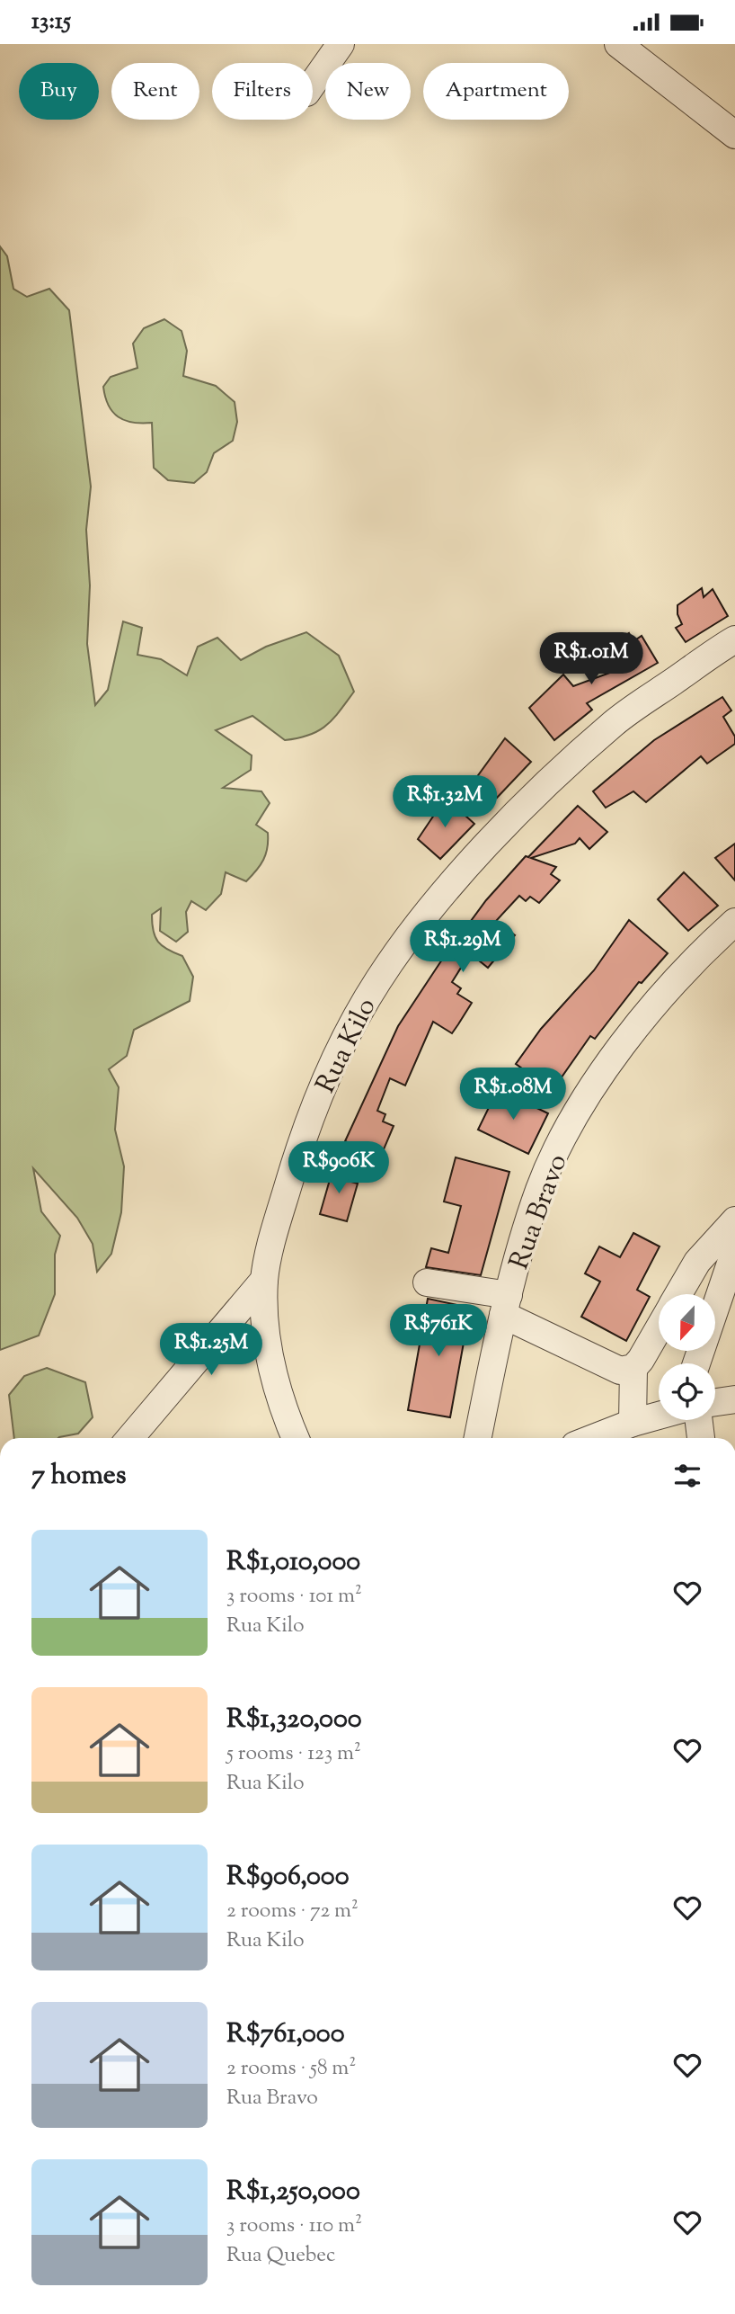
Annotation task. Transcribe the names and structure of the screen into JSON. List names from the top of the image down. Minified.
{"streets":{"street":["Rua Kilo","Rua Bravo"]},"north":"bottom","page":{"status":"13:15","chip":["Buy","Rent","Filters","New","Apartment"],"price":["R$1.01M","R$1.32M","R$1.29M","R$1.08M","R$906K","R$761K","R$1.25M"],"heading":"7 homes","list":[{"name":"R$1,010,000","note":"3 rooms · 101 m² · Rua Kilo"},{"name":"R$1,320,000","note":"5 rooms · 123 m² · Rua Kilo"},{"name":"R$906,000","note":"2 rooms · 72 m² · Rua Kilo"},{"name":"R$761,000","note":"2 rooms · 58 m² · Rua Bravo"},{"name":"R$1,250,000","note":"3 rooms · 110 m² · Rua Quebec"}]}}
